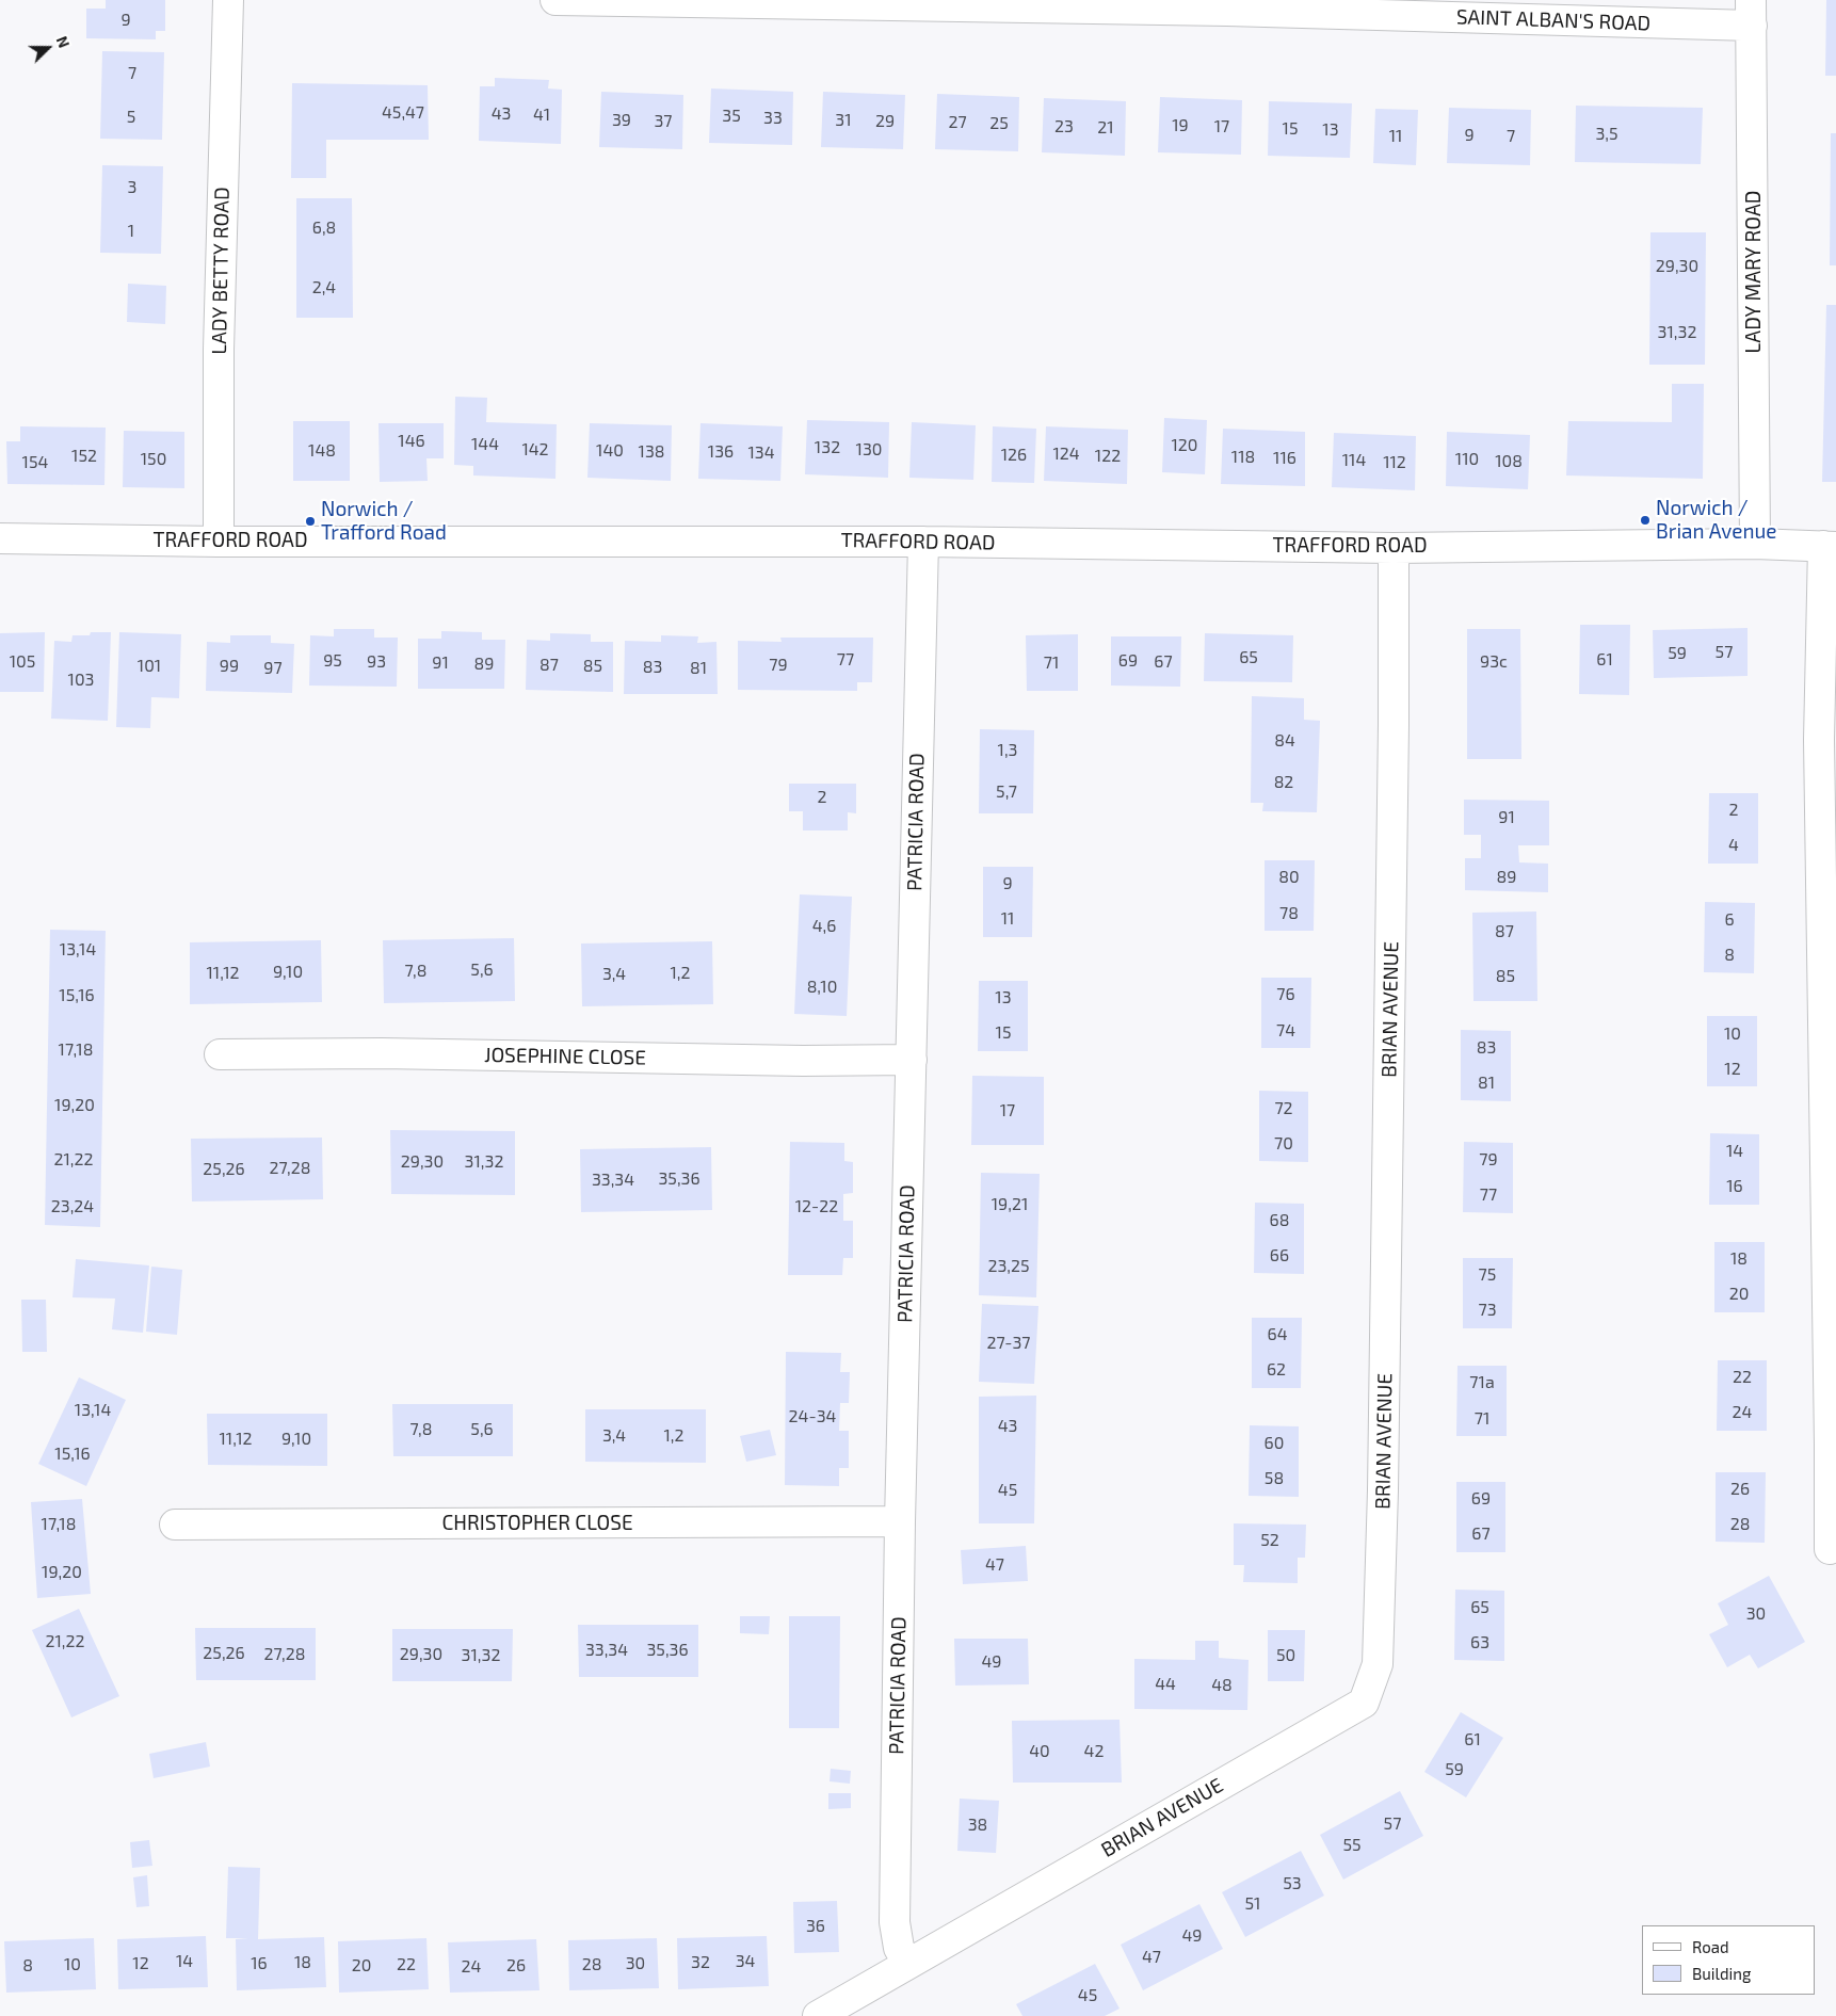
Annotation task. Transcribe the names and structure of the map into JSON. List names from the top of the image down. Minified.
{"streets":{"street":["SAINT ALBAN'S ROAD","LADY BETTY ROAD","LADY MARY ROAD","TRAFFORD ROAD","PATRICIA ROAD","BRIAN AVENUE","JOSEPHINE CLOSE","CHRISTOPHER CLOSE"]},"crossings":[["SAINT ALBAN'S ROAD","LADY MARY ROAD"],["LADY BETTY ROAD","TRAFFORD ROAD"],["LADY MARY ROAD","TRAFFORD ROAD"],["TRAFFORD ROAD","PATRICIA ROAD"],["TRAFFORD ROAD","BRIAN AVENUE"],["PATRICIA ROAD","BRIAN AVENUE"],["PATRICIA ROAD","JOSEPHINE CLOSE"],["PATRICIA ROAD","CHRISTOPHER CLOSE"]],"places":["Norwich / Brian Avenue","Norwich / Trafford Road"],"house_numbers":["9","7","45,47","43","41","35","5","33","39","31","37","29","27","25","19","23","17","21","15","13","3,5","9","11","7","3","6,8","1","29,30","2,4","31,32","146","144","120","132","142","130","148","140","138","136","134","124","126","152","122","118","116","150","110","114","108","154","112","57","59","65","77","61","95","69","105","93","67","93c","91","71","89","87","79","101","99","85","83","97","81","103","84","1,3","82","5,7","2","2","91","4","80","89","9","78","11","6","4,6","87","13,14","8","5,6","7,8","9,10","11,12","1,2","3,4","85","8,10","76","15,16","13","74","15","10","83","17,18","12","81","19,20","72","17","70","14","21,22","79","29,30","31,32","27,28","25,26","35,36","33,34","16","77","19,21","23,24","12-22","68","66","18","23,25","75","20","73","64","27-37","62","22","71a","13,14","24","24-34","71","43","7,8","5,6","3,4","1,2","11,12","9,10","60","15,16","58","26","45","69","17,18","28","67","52","47","19,20","65","30","21,22","63","33,34","35,36","25,26","27,28","29,30","31,32","50","49","44","48","61","40","42","59","57","38","55","53","51","36","49","47","14","34","18","32","12","16","30","10","22","28","8","20","26","24","45"],"legend":["Road","Building"],"north":"right"}
